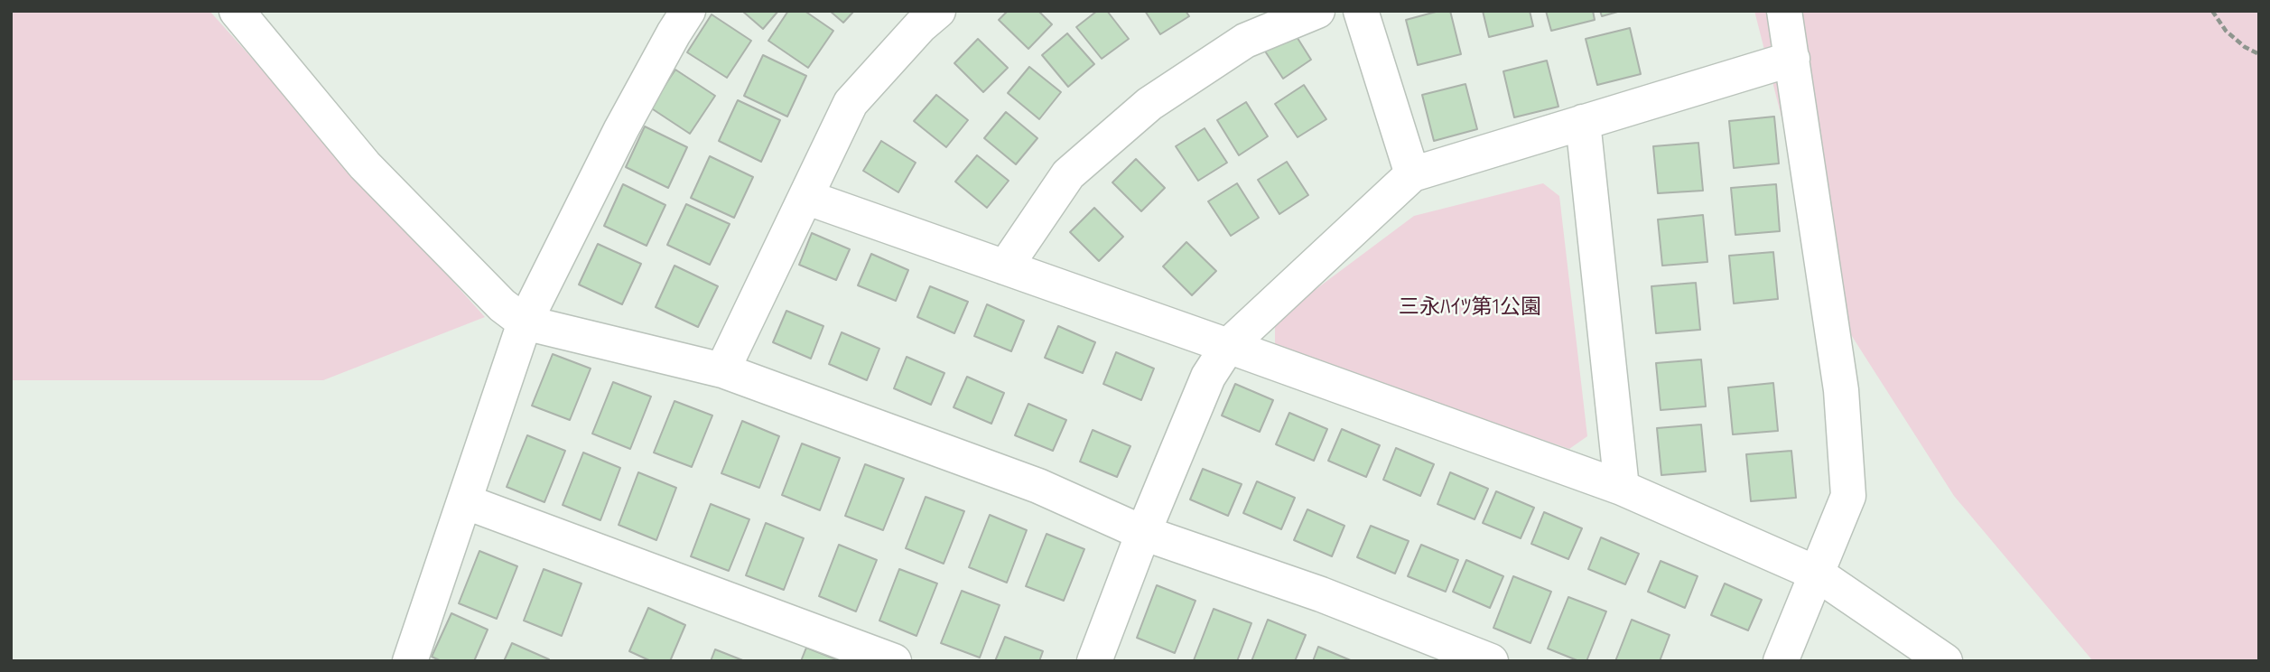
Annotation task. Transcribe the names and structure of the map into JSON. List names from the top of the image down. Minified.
{"parks":["三永ﾊｲﾂ第1公園"]}
